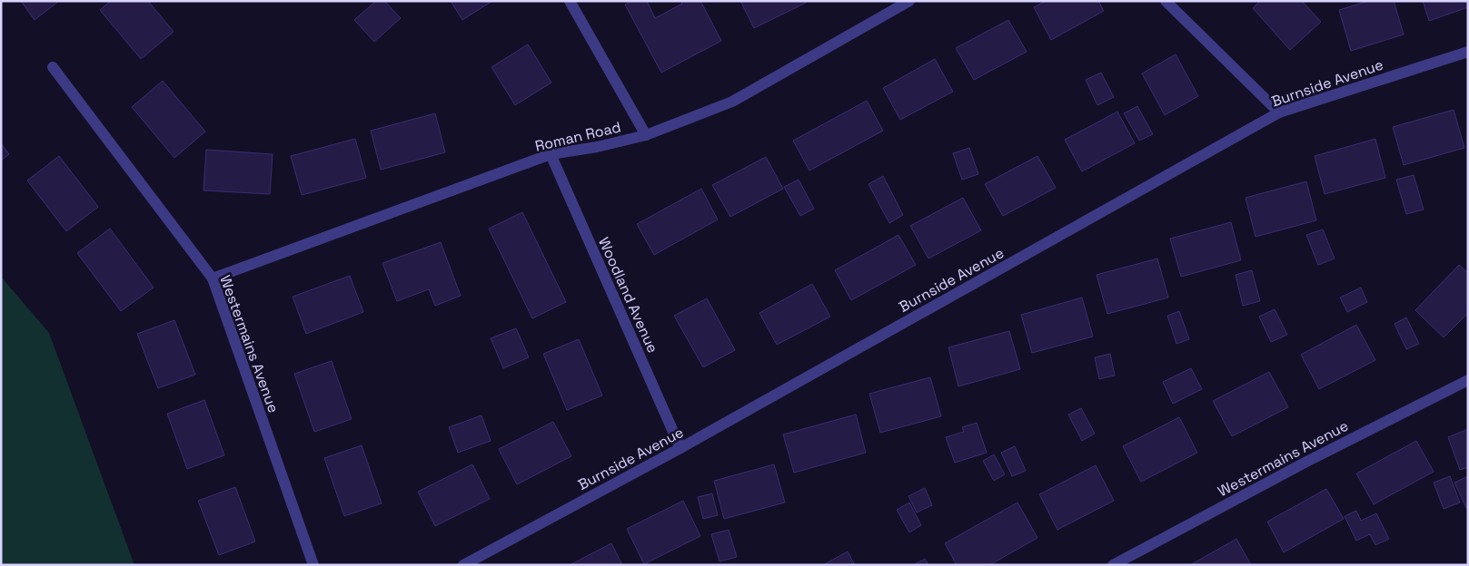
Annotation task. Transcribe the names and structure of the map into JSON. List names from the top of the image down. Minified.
{"streets":{"street":["Burnside Avenue","Roman Road","Woodland Avenue","Westermains Avenue"]},"crossings":[["Burnside Avenue","Woodland Avenue"],["Roman Road","Woodland Avenue"],["Roman Road","Westermains Avenue"]]}
